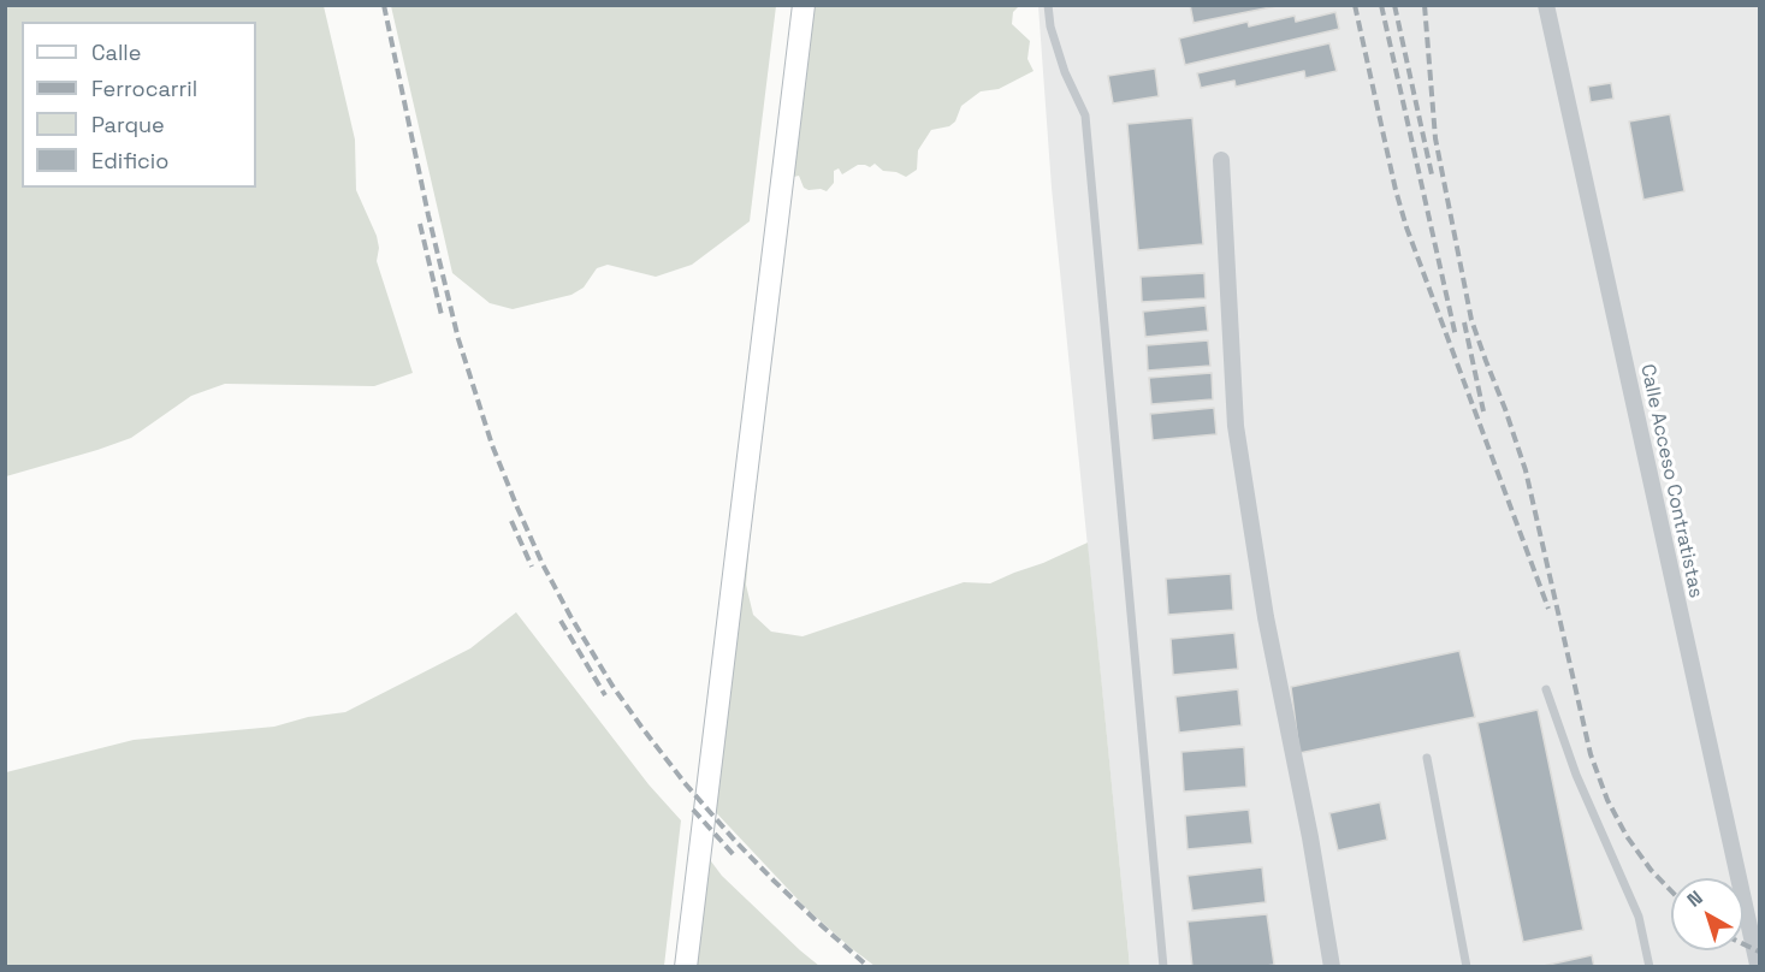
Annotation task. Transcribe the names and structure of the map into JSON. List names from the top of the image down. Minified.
{"streets":{"street":["Calle Acceso Contratistas"]},"legend":["Calle","Ferrocarril","Parque","Edificio"],"north":"top left"}
